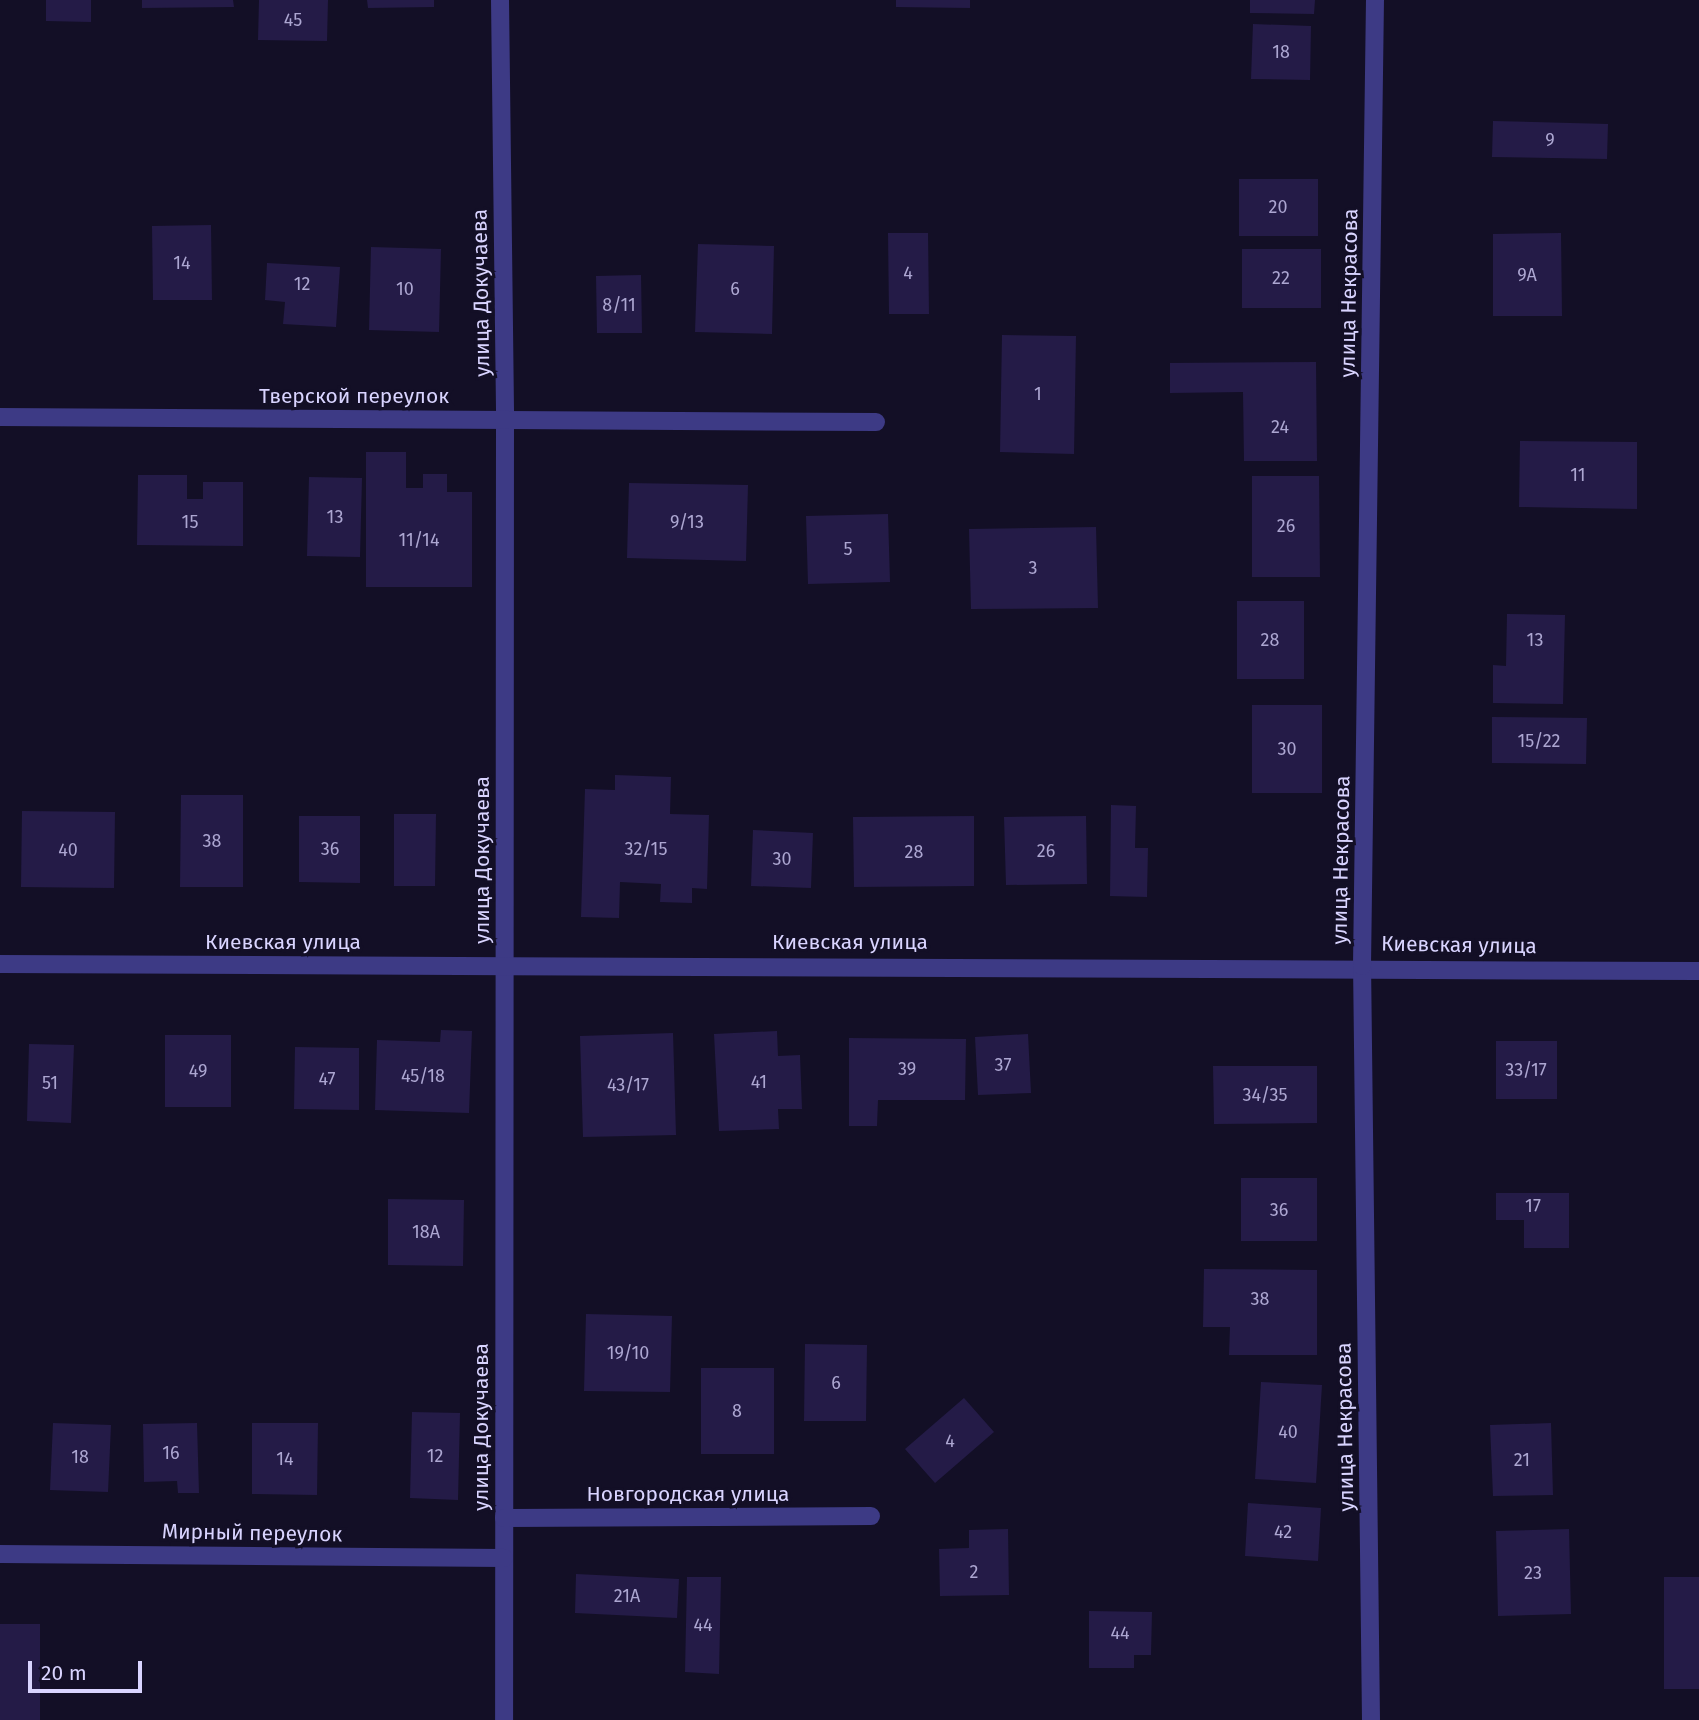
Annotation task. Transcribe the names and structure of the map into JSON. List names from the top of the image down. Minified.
{"streets":{"street":["улица Докучаева","улица Некрасова","Тверской переулок","Киевская улица","Новгородская улица","Мирный переулок"]},"crossings":[["улица Докучаева","Тверской переулок"],["улица Докучаева","Киевская улица"],["улица Докучаева","Новгородская улица"],["улица Докучаева","Мирный переулок"],["улица Некрасова","Киевская улица"]],"house_numbers":["45","18","9","20","14","4","9А","22","12","10","6","8/11","1","24","11","13","15","9/13","26","11/14","5","3","28","13","15/22","30","38","36","32/15","40","26","28","30","37","39","33/17","49","45/18","47","41","51","43/17","34/35","17","36","18А","38","19/10","6","8","40","4","16","12","18","14","21","42","2","23","21А","44","44"],"scale_bar":"20 m"}
